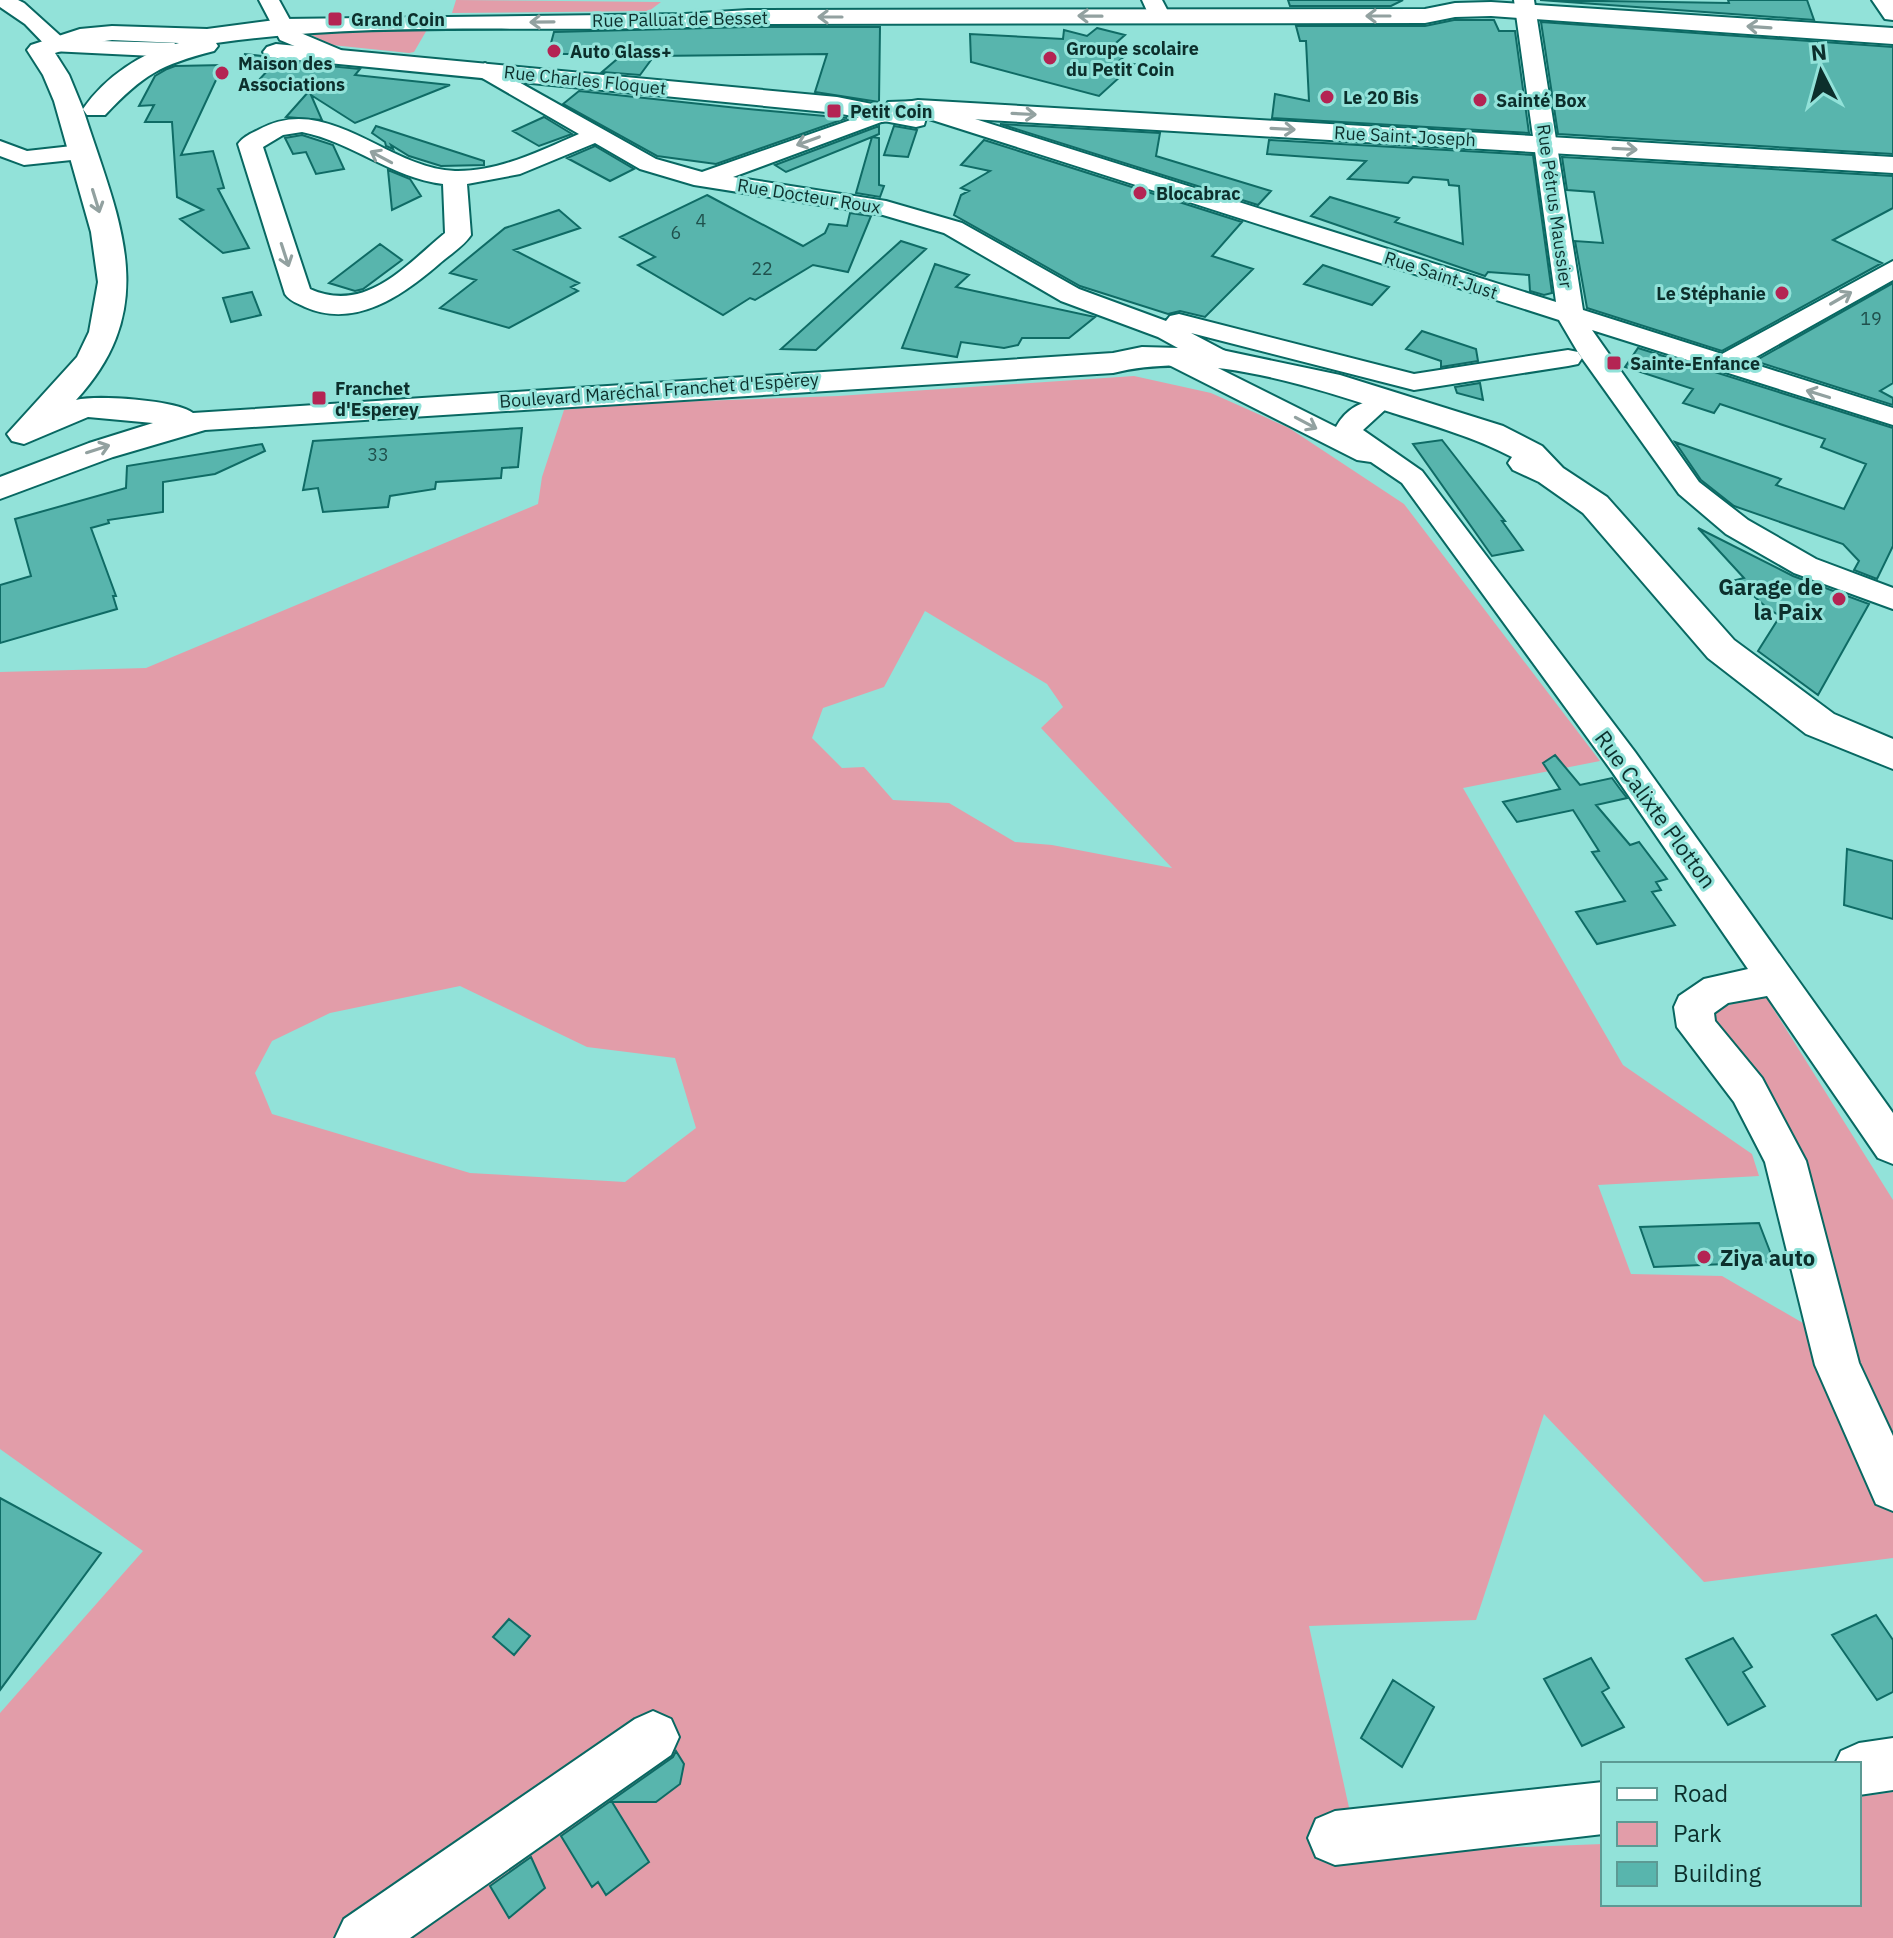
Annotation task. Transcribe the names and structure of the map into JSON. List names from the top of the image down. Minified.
{"streets":{"main road":["Rue Palluat de Besset","Rue Charles Floquet","Rue Saint-Joseph","Boulevard Maréchal Franchet d'Espèrey"],"street":["Rue Docteur Roux","Rue Pétrus Maussier","Rue Saint-Just","Rue Calixte Plotton"]},"crossings":[["Rue Palluat de Besset","Rue Charles Floquet"],["Rue Palluat de Besset","Rue Pétrus Maussier"],["Rue Charles Floquet","Rue Saint-Joseph"],["Rue Charles Floquet","Rue Docteur Roux"],["Rue Charles Floquet","Rue Saint-Just"],["Rue Saint-Joseph","Rue Pétrus Maussier"],["Rue Saint-Joseph","Rue Saint-Just"],["Rue Docteur Roux","Boulevard Maréchal Franchet d'Espèrey"],["Rue Docteur Roux","Rue Calixte Plotton"],["Rue Pétrus Maussier","Rue Saint-Just"],["Boulevard Maréchal Franchet d'Espèrey","Rue Calixte Plotton"]],"one_way":["Rue Palluat de Besset","Rue Saint-Joseph"],"places":{"transit":["Grand Coin","Petit Coin","Sainte-Enfance","Franchet d'Esperey"],"other":["Auto Glass+","Groupe scolaire du Petit Coin","Maison des Associations","Le 20 Bis","Sainté Box","Blocabrac","Le Stéphanie","Garage de la Paix","Ziya auto"]},"house_numbers":["4","6","22","19","33"],"legend":["Road","Park","Building"],"north":"top"}
